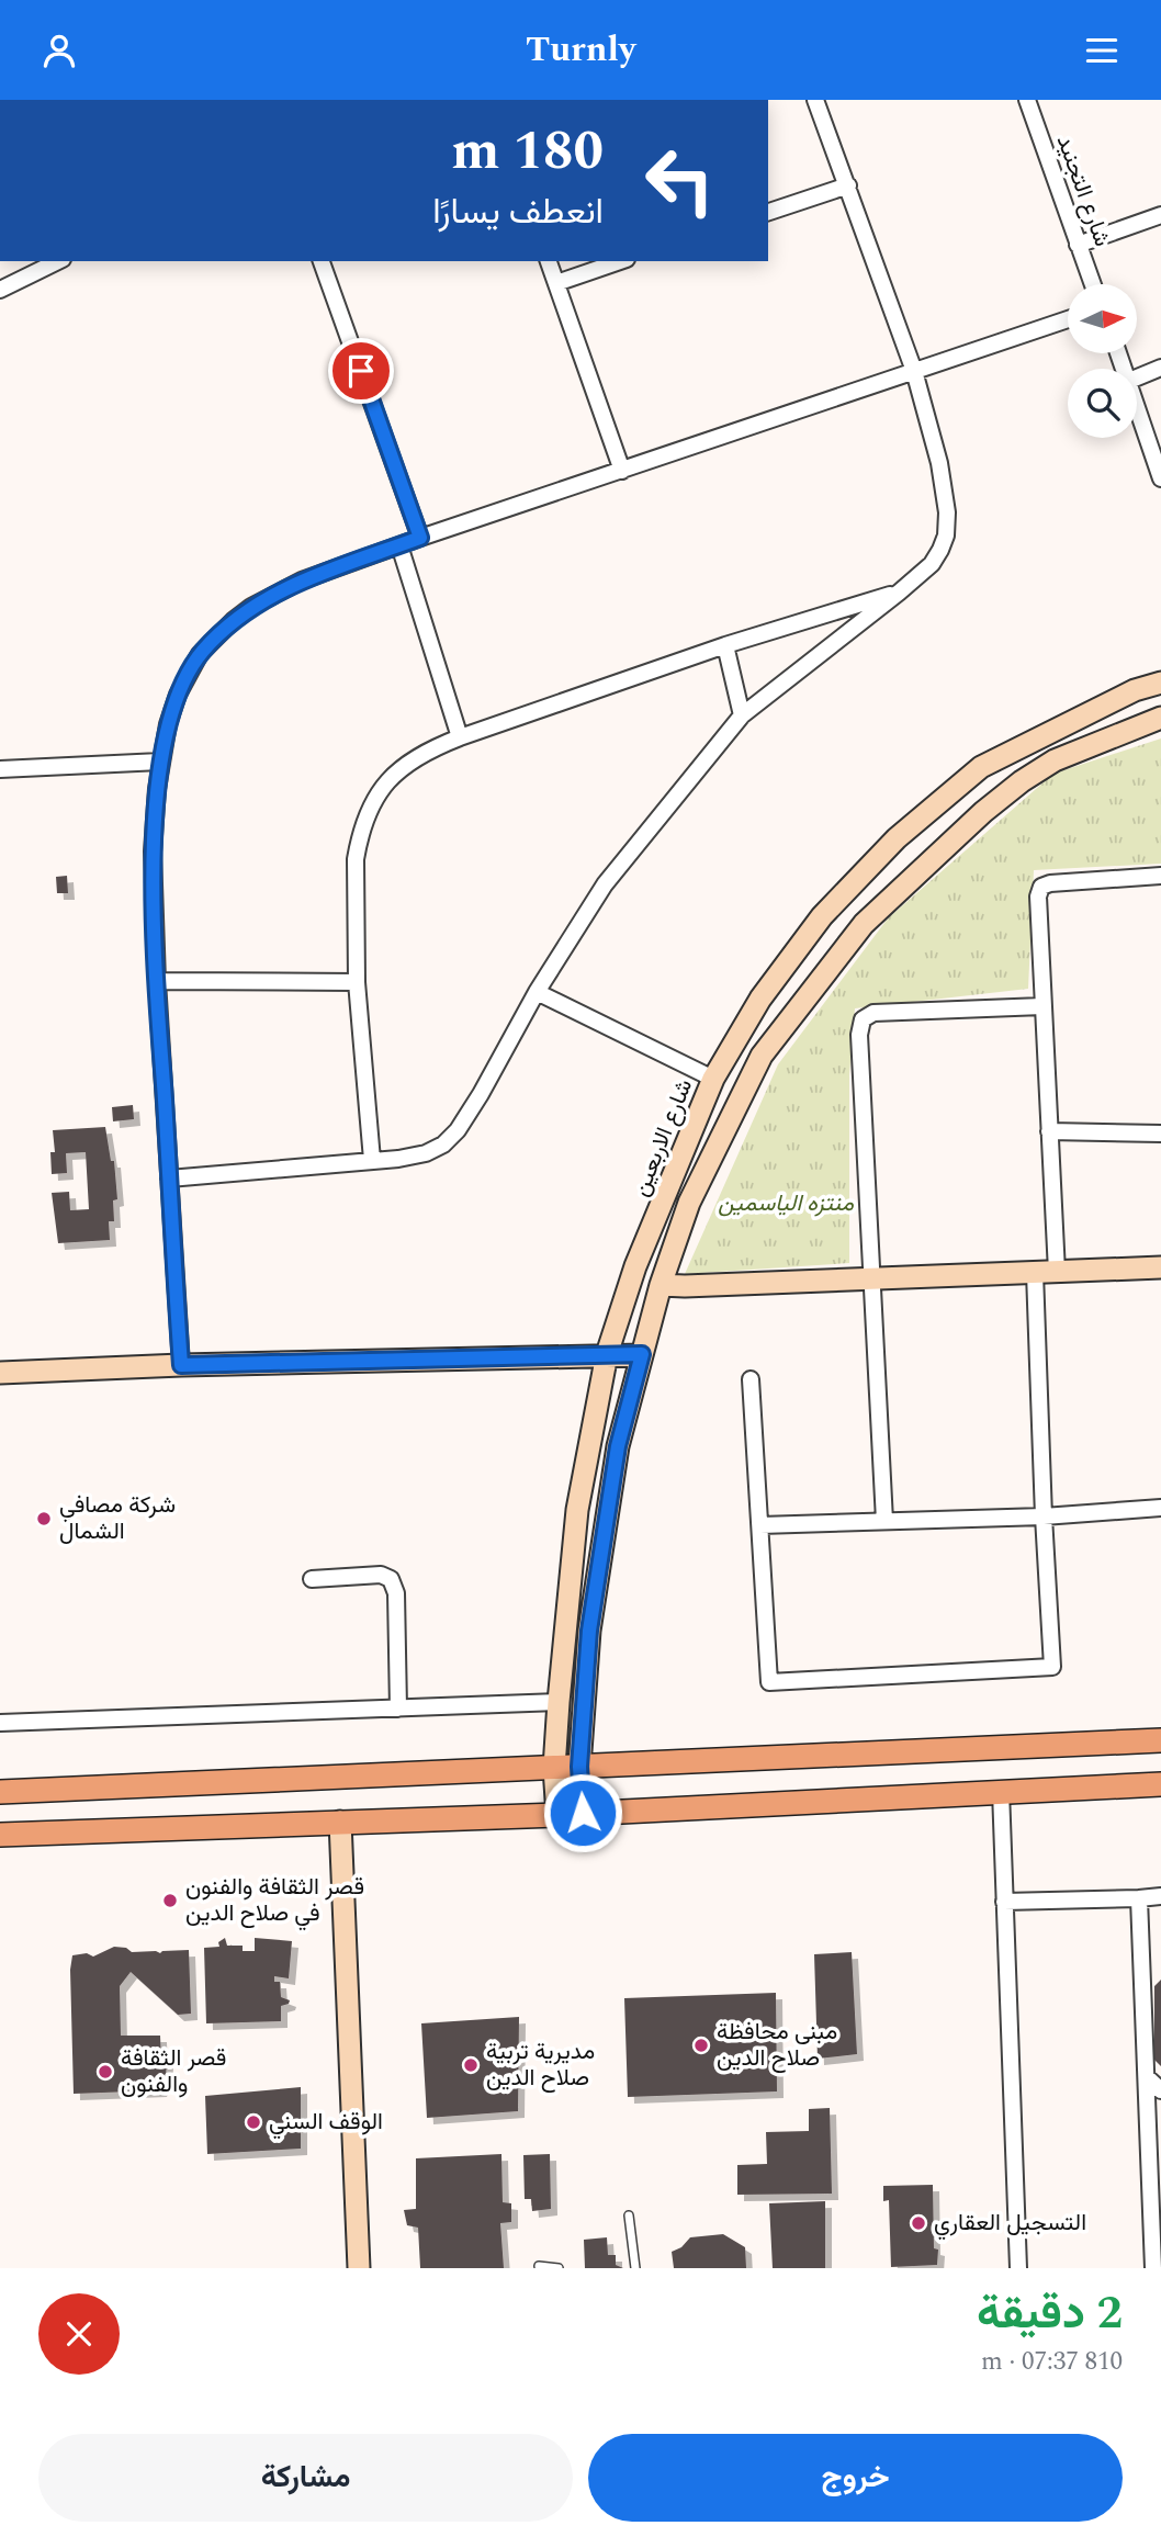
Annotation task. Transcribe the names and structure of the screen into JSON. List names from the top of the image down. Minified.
{"streets":{"main road":["شارع الاربعين"],"street":["شارع التجنيد"]},"parks":["منتزه الياسمين"],"places":["شركة مصافي الشمال","قصر الثقافة والفنون في صلاح الدين","مبنى محافظة صلاح الدين","مديرية تربية صلاح الدين","قصر الثقافة والفنون","الوقف السني","التسجيل العقاري"],"north":"right","page":{"header":"Turnly","turn":["180 m","انعطف يسارًا"],"heading":["2 دقيقة","810 m · 07:37"],"buttons":["خروج","مشاركة"]}}
